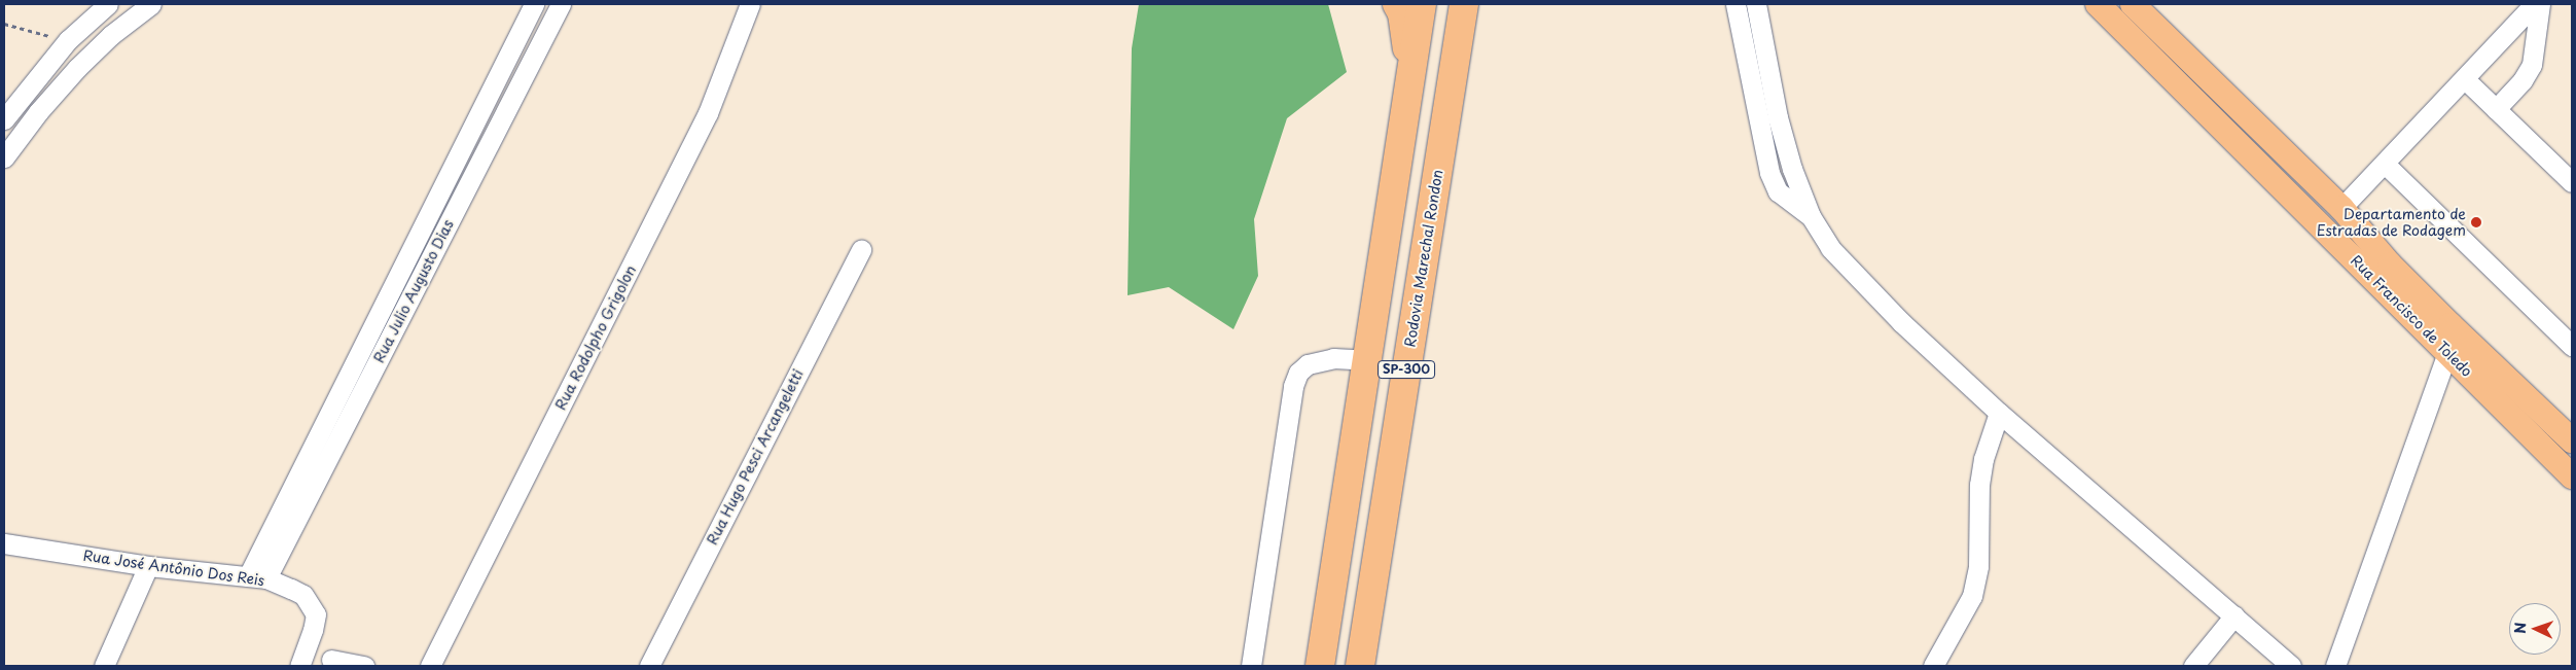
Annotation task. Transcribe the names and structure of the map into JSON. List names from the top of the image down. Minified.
{"streets":{"highway":["Rodovia Marechal Rondon","SP-300"],"main road":["Rua Francisco de Toledo"],"street":["Rua Julio Augusto Dias","Rua Rodolpho Grigolon","Rua Hugo Pesci Arcangeletti","Rua José Antônio Dos Reis"]},"crossings":[["Rua Julio Augusto Dias","Rua José Antônio Dos Reis"]],"places":["Departamento de Estradas de Rodagem"],"north":"left"}
